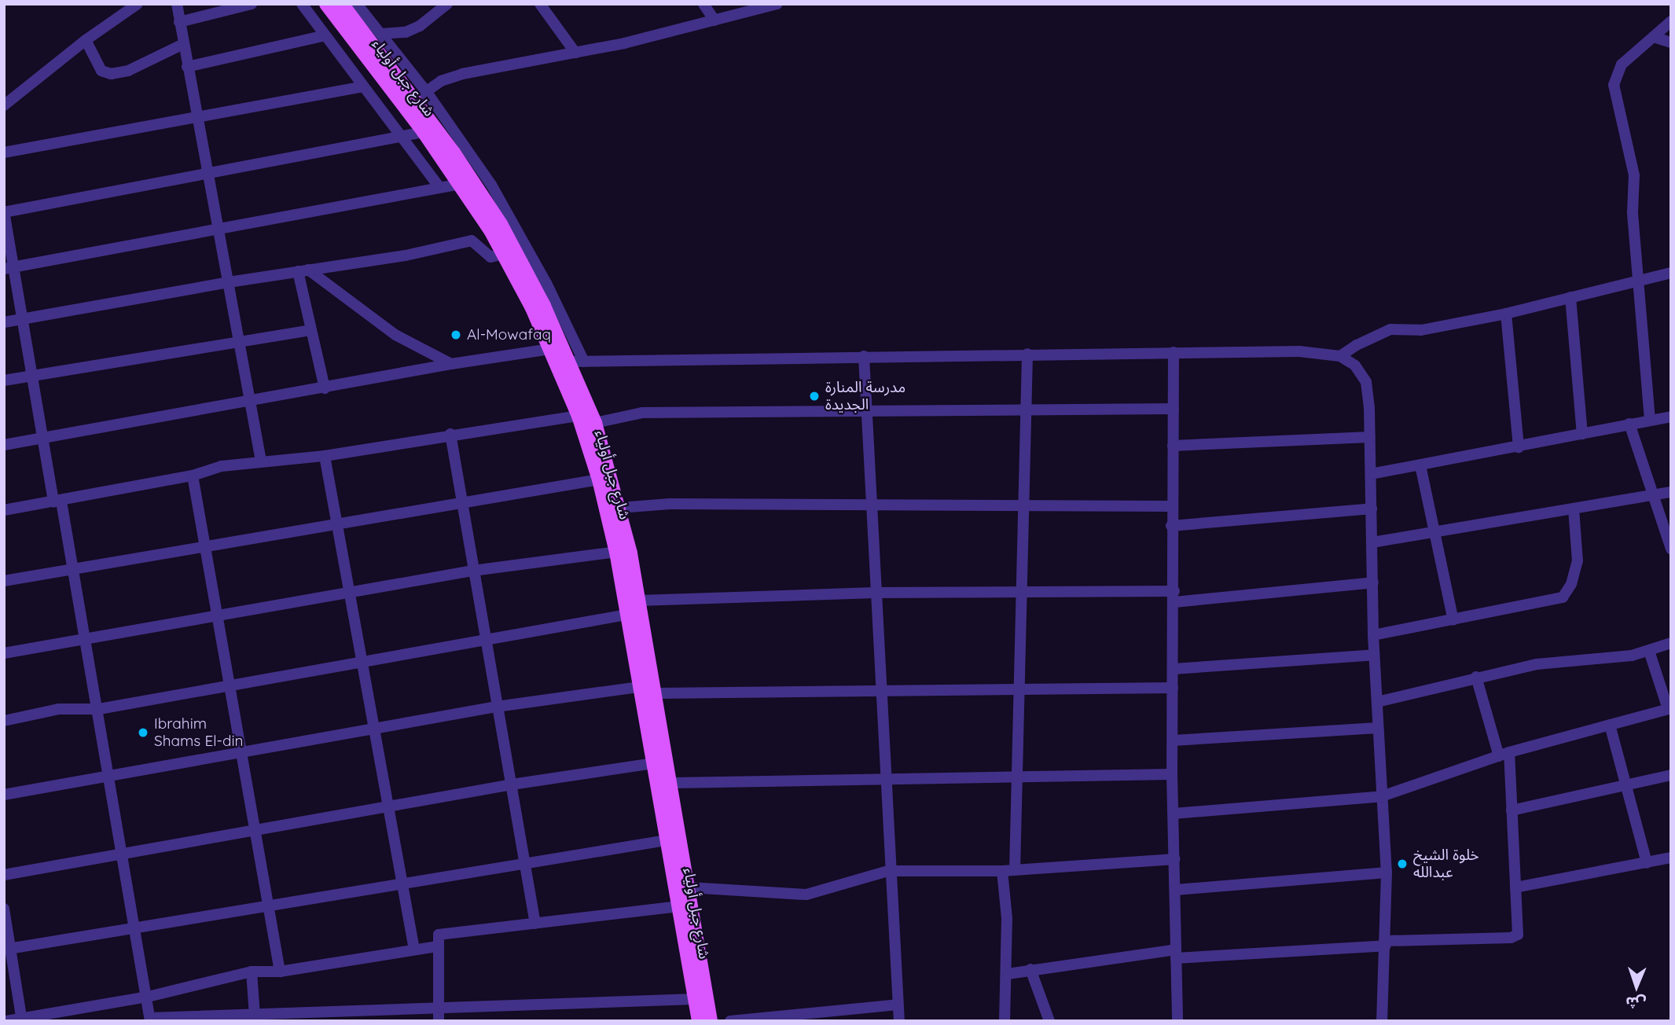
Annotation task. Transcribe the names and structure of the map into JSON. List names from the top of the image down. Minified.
{"streets":{"main road":["شارع جبل أولياء"]},"places":["Al-Mowafaq","مدرسة المنارة الجديدة","Ibrahim Shams El-din","خلوة الشيخ عبدالله"],"north":"bottom"}
